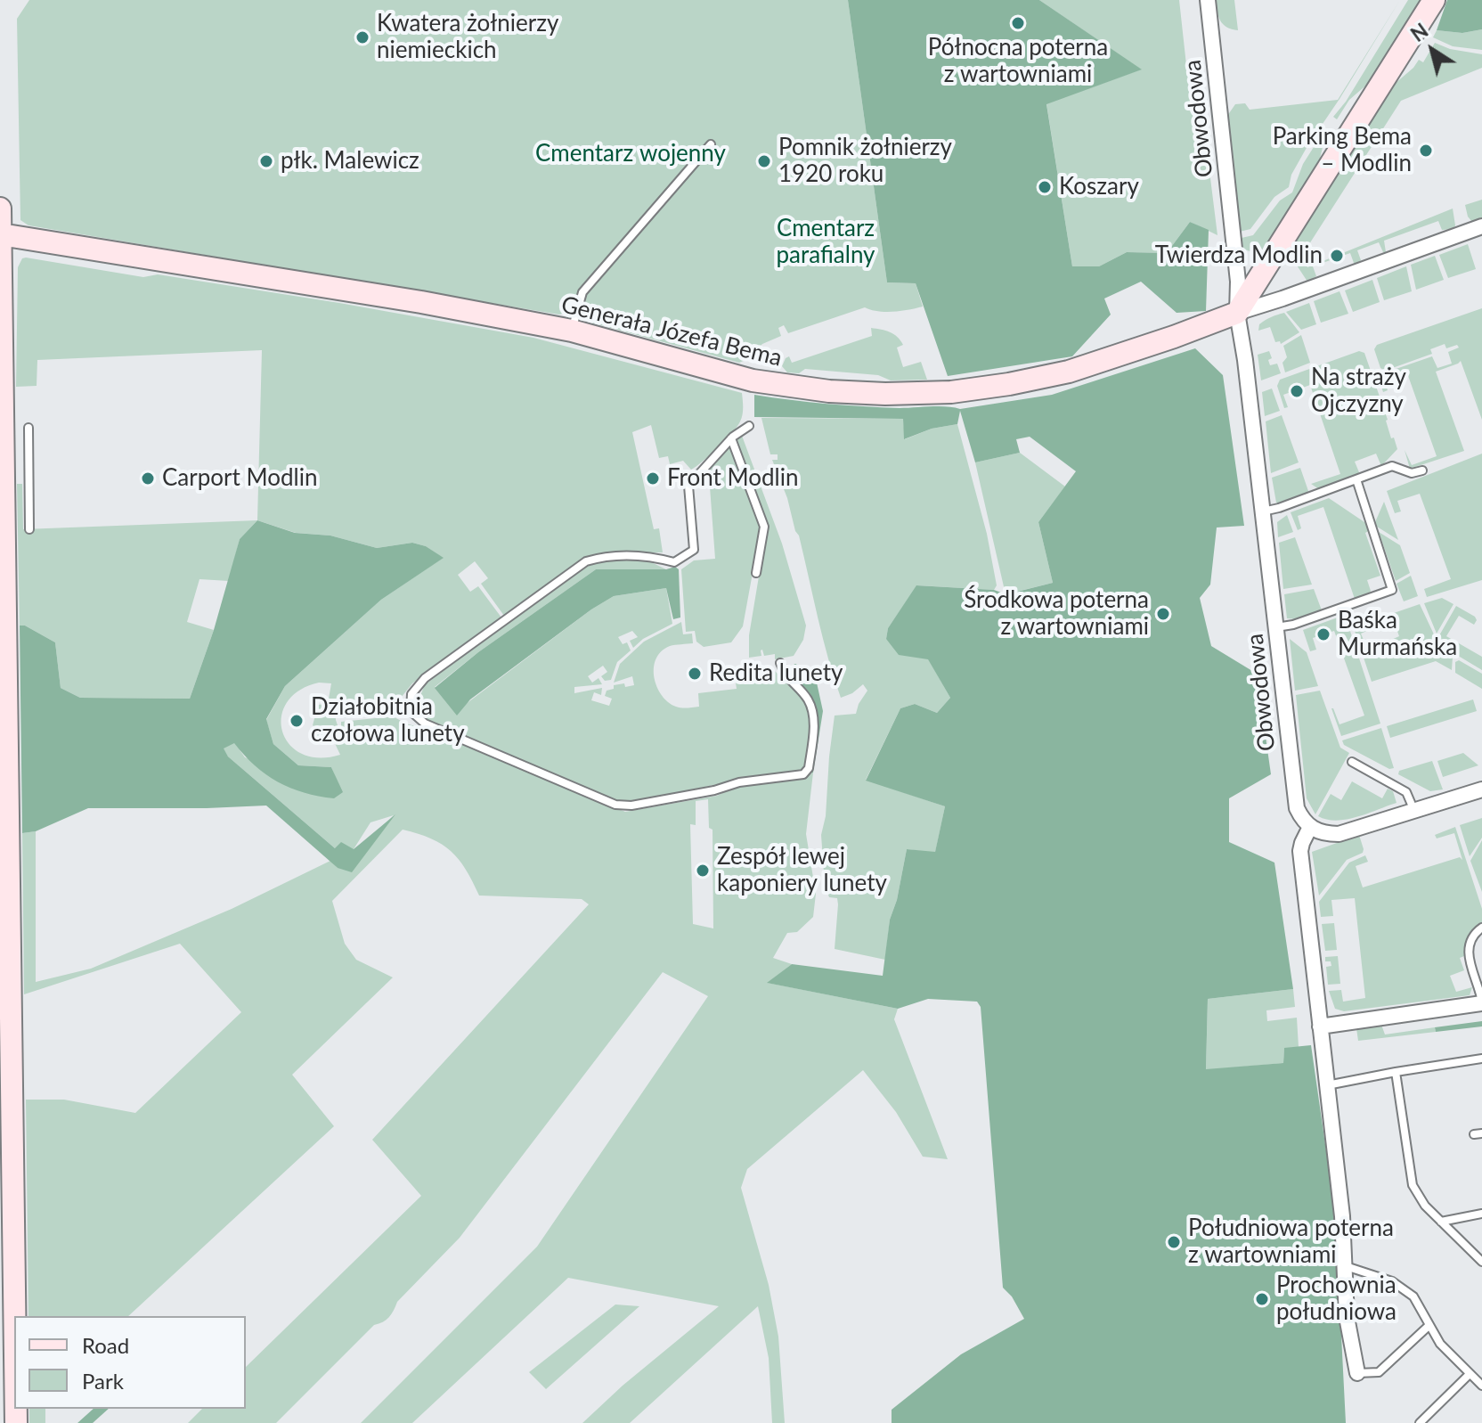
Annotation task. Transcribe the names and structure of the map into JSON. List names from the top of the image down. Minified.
{"streets":{"street":["Obwodowa","Generała Józefa Bema"]},"crossings":[["Obwodowa","Generała Józefa Bema"]],"parks":["Cmentarz wojenny","Cmentarz parafialny"],"places":["Północna poterna z wartowniami","Kwatera żołnierzy niemieckich","Parking Bema – Modlin","płk. Malewicz","Pomnik żołnierzy 1920 roku","Koszary","Twierdza Modlin","Na straży Ojczyzny","Carport Modlin","Front Modlin","Środkowa poterna z wartowniami","Baśka Murmańska","Redita lunety","Działobitnia czołowa lunety","Zespół lewej kaponiery lunety","Południowa poterna z wartowniami","Prochownia południowa"],"legend":["Road","Park"],"north":"top left"}
